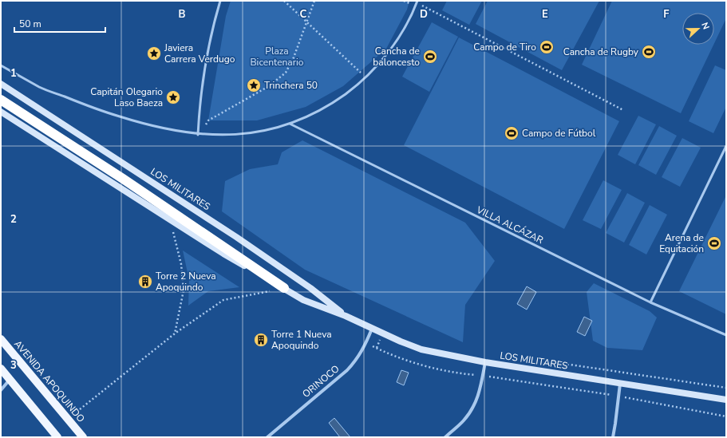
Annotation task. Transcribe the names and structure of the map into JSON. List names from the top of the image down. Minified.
{"streets":{"main road":["LOS MILITARES","AVENIDA APOQUINDO"],"street":["ORINOCO"],"lane":["VILLA ALCÁZAR"]},"crossings":[["LOS MILITARES","ORINOCO"]],"parks":["Plaza Bicentenario"],"places":{"sports":["Campo de Tiro","Cancha de Rugby","Cancha de baloncesto","Campo de Fútbol","Arena de Equitación"],"place":["Javiera Carrera Verdugo","Trinchera 50","Capitán Olegario Laso Baeza"],"building":["Torre 2 Nueva Apoquindo","Torre 1 Nueva Apoquindo"]},"scale_bar":"50 m","north":"right","grid":{"columns":["B","C","D","E","F"],"rows":["1","2","3"]}}
